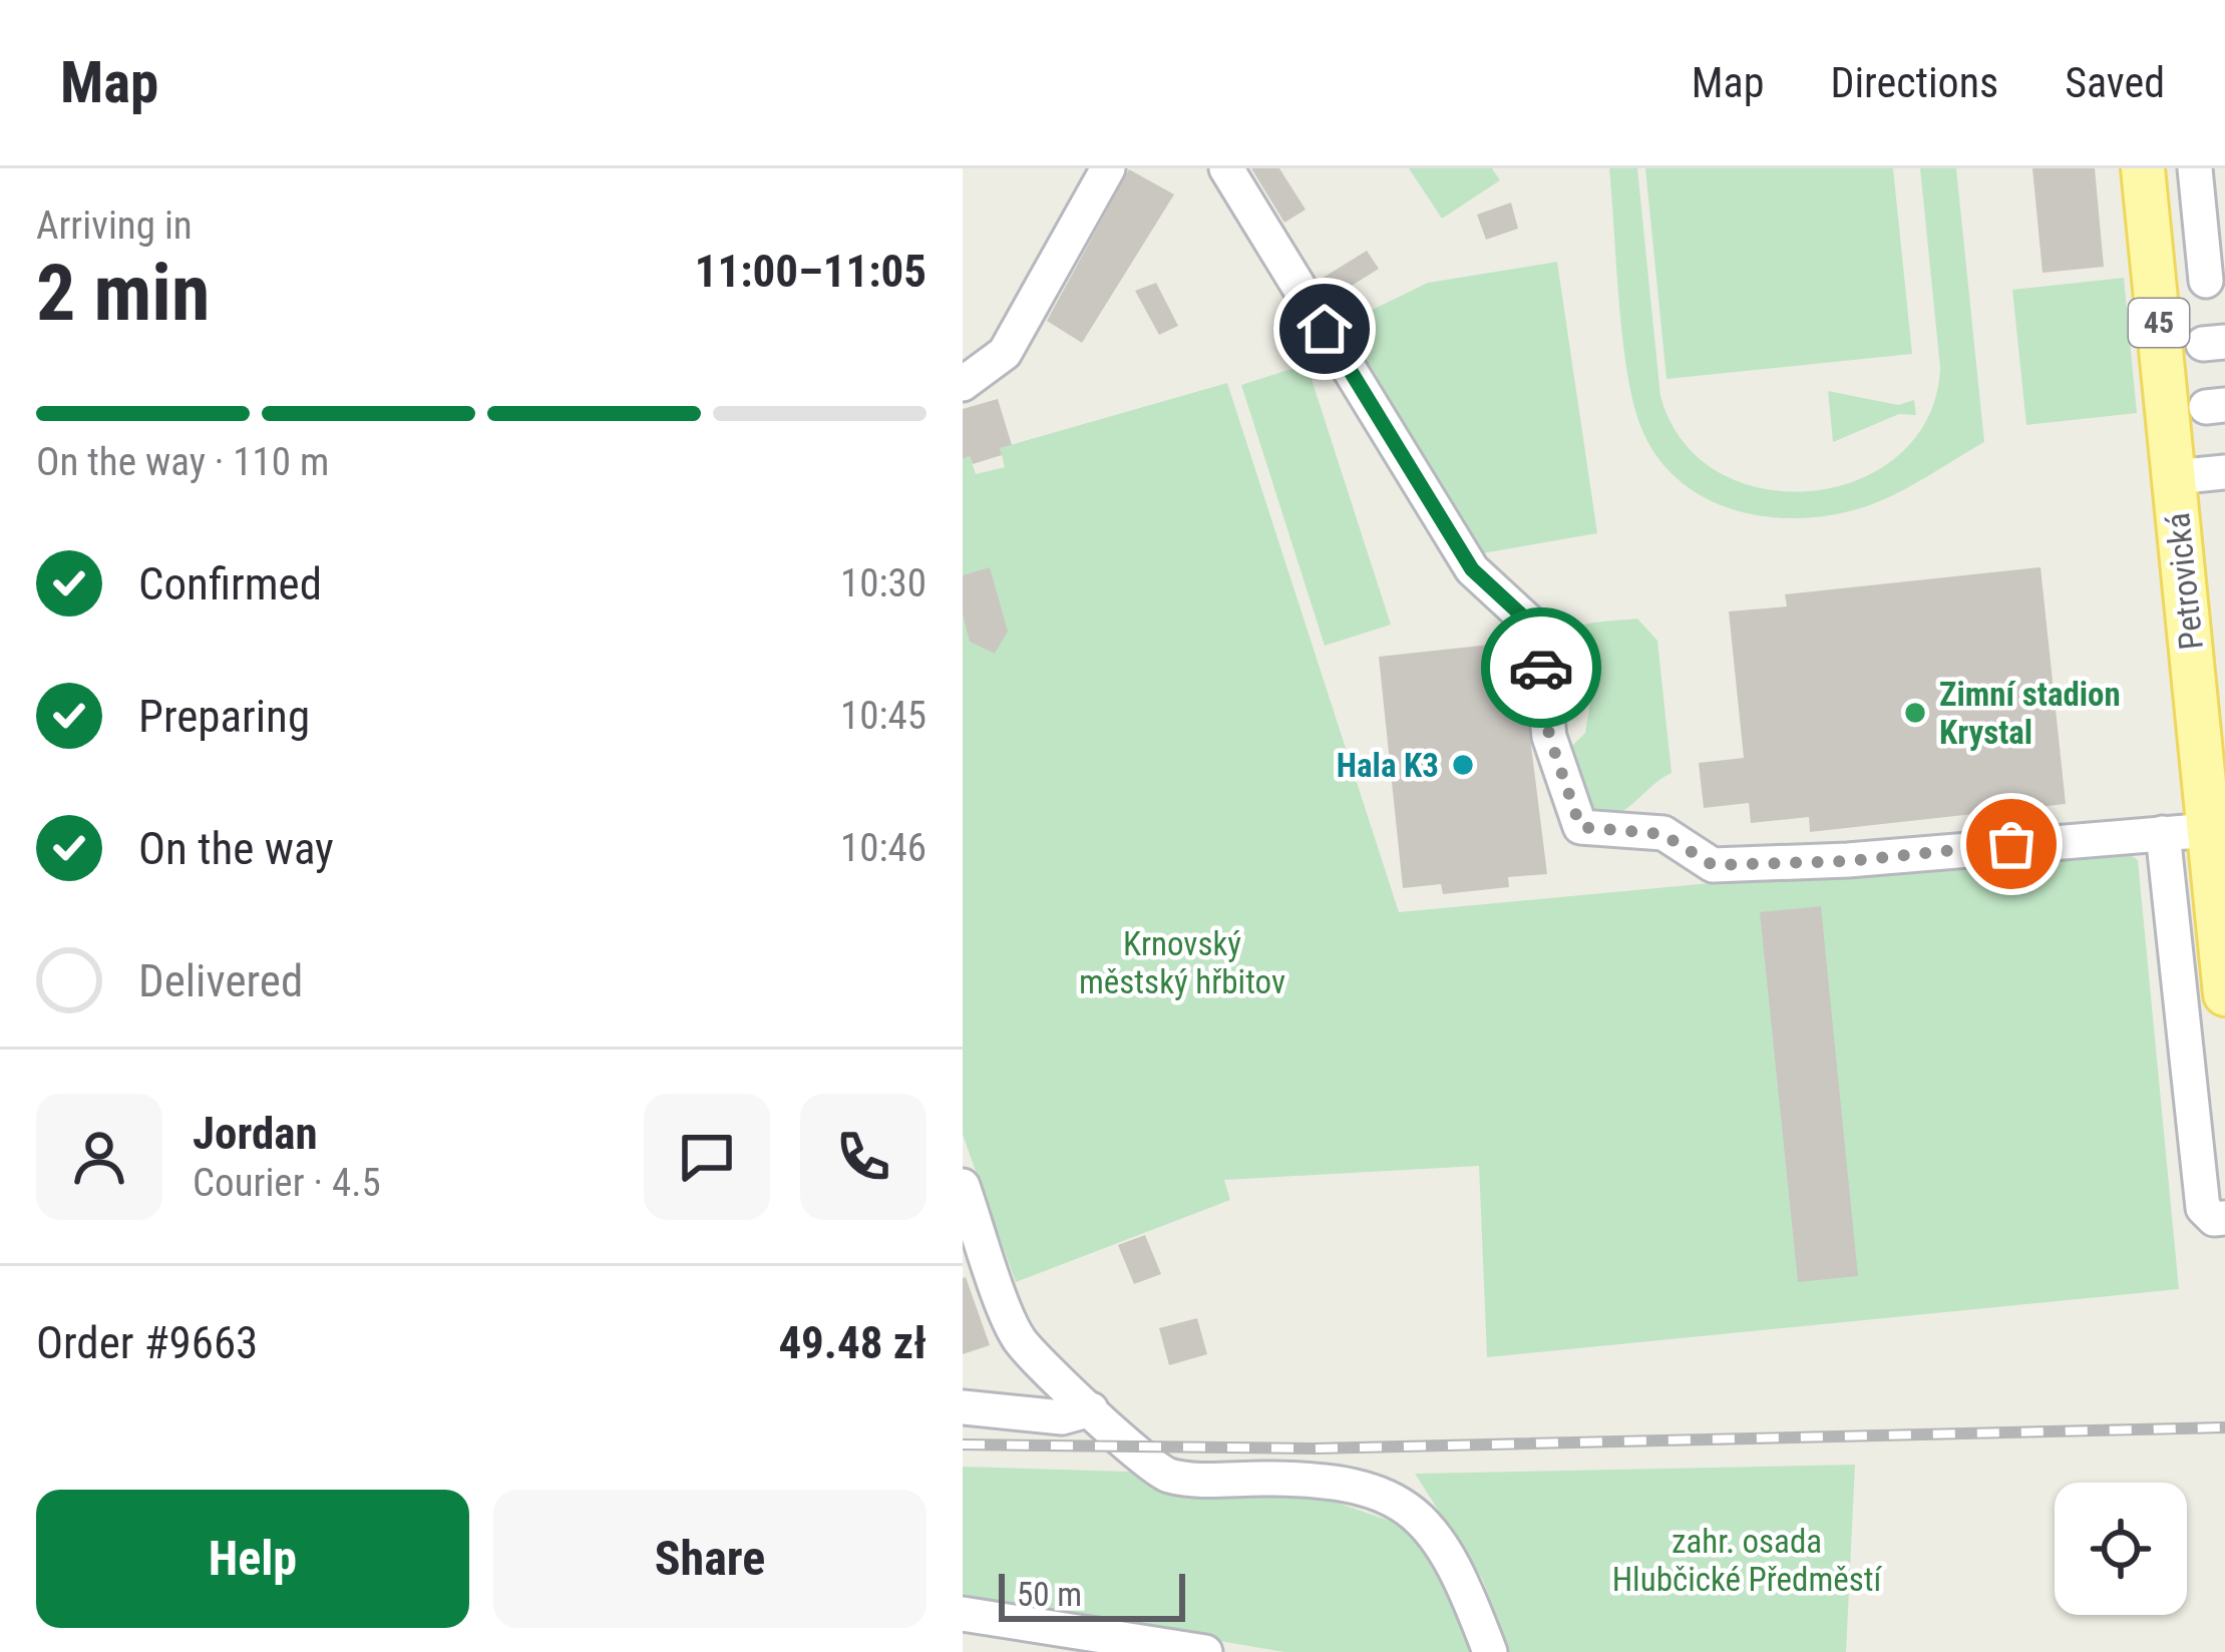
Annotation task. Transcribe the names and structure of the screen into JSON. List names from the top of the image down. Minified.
{"streets":{"main road":["45","Petrovická"]},"parks":["Krnovský městský hřbitov","zahr. osada Hlubčické Předměstí"],"places":["Zimní stadion Krystal","Hala K3"],"scale_bar":"50 m","page":{"header":"Map","nav":["Map","Directions","Saved"],"heading":["2 min","Arriving in","11:00–11:05"],"panel":["Jordan","Courier · 4.5","Order #9663","49.48 zł"],"bar":"On the way · 110 m","list":[["Confirmed","10:30"],["Preparing","10:45"],["On the way","10:46"],"Delivered"],"buttons":["Help","Share"],"scale":"50 m"}}
